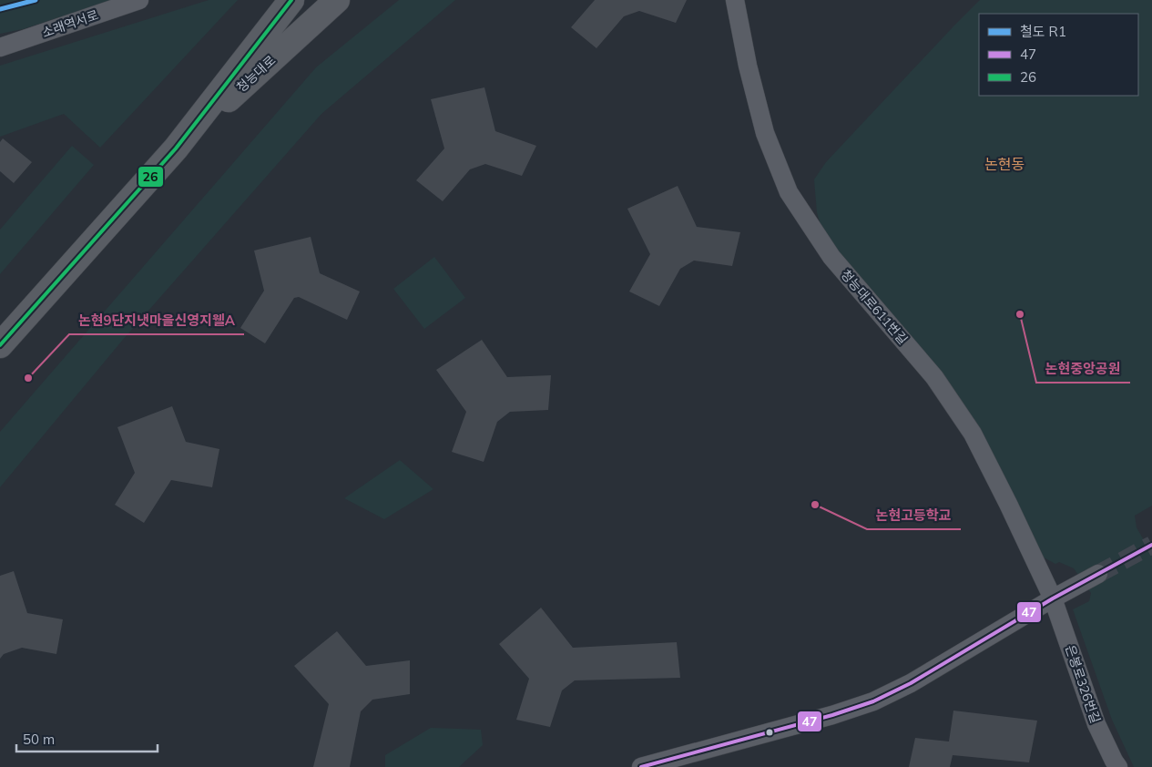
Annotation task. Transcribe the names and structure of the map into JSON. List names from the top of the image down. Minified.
{"streets":{"main road":["청능대로"],"street":["소래역서로","청능대로611번길","은봉로326번길"]},"crossings":[["청능대로611번길","은봉로326번길"]],"districts":["논현동"],"places":["논현중앙공원","논현9단지냇마을신영지웰A","논현고등학교"],"lines":["rail line R1","transit line 26","transit line 47"],"legend":["철도 R1","47","26"],"scale_bar":"50 m"}
